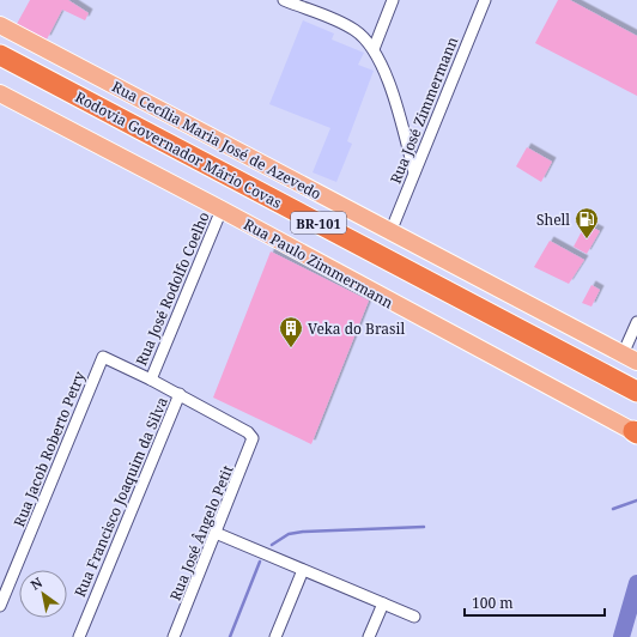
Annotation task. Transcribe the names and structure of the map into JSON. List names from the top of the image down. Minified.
{"streets":{"highway":["Rodovia Governador Mário Covas","BR-101"],"main road":["Rua Cecília Maria José de Azevedo","Rua Paulo Zimmermann"],"street":["Rua José Zimmermann","Rua José Rodolfo Coelho","Rua Jacob Roberto Petry","Rua Francisco Joaquim da Silva","Rua José Ângelo Petit"]},"crossings":[["Rua José Zimmermann","Rua Cecília Maria José de Azevedo"],["Rua Paulo Zimmermann","Rua José Rodolfo Coelho"],["Rua José Rodolfo Coelho","Rua Jacob Roberto Petry"],["Rua Francisco Joaquim da Silva","Rua José Ângelo Petit"]],"places":{"fuel station":["Shell"],"building":["Veka do Brasil"]},"scale_bar":"100 m","north":"top left"}
